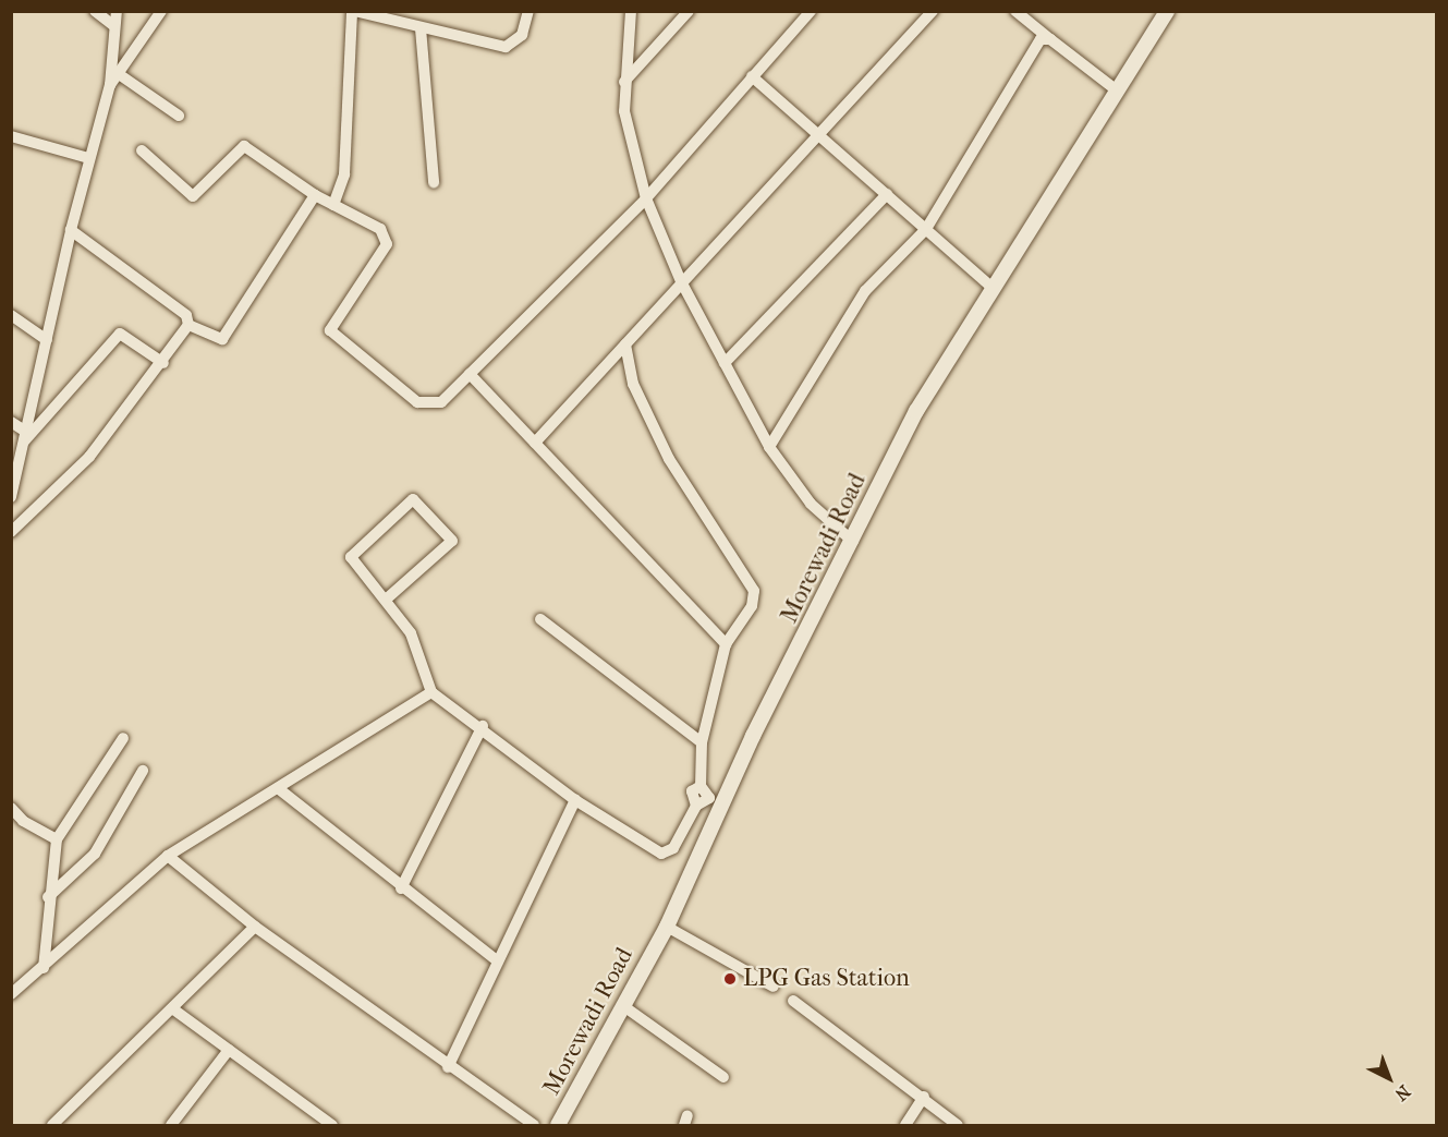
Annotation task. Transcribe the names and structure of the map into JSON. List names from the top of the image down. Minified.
{"streets":{"main road":["Morewadi Road"]},"places":["LPG Gas Station"],"north":"bottom right"}
